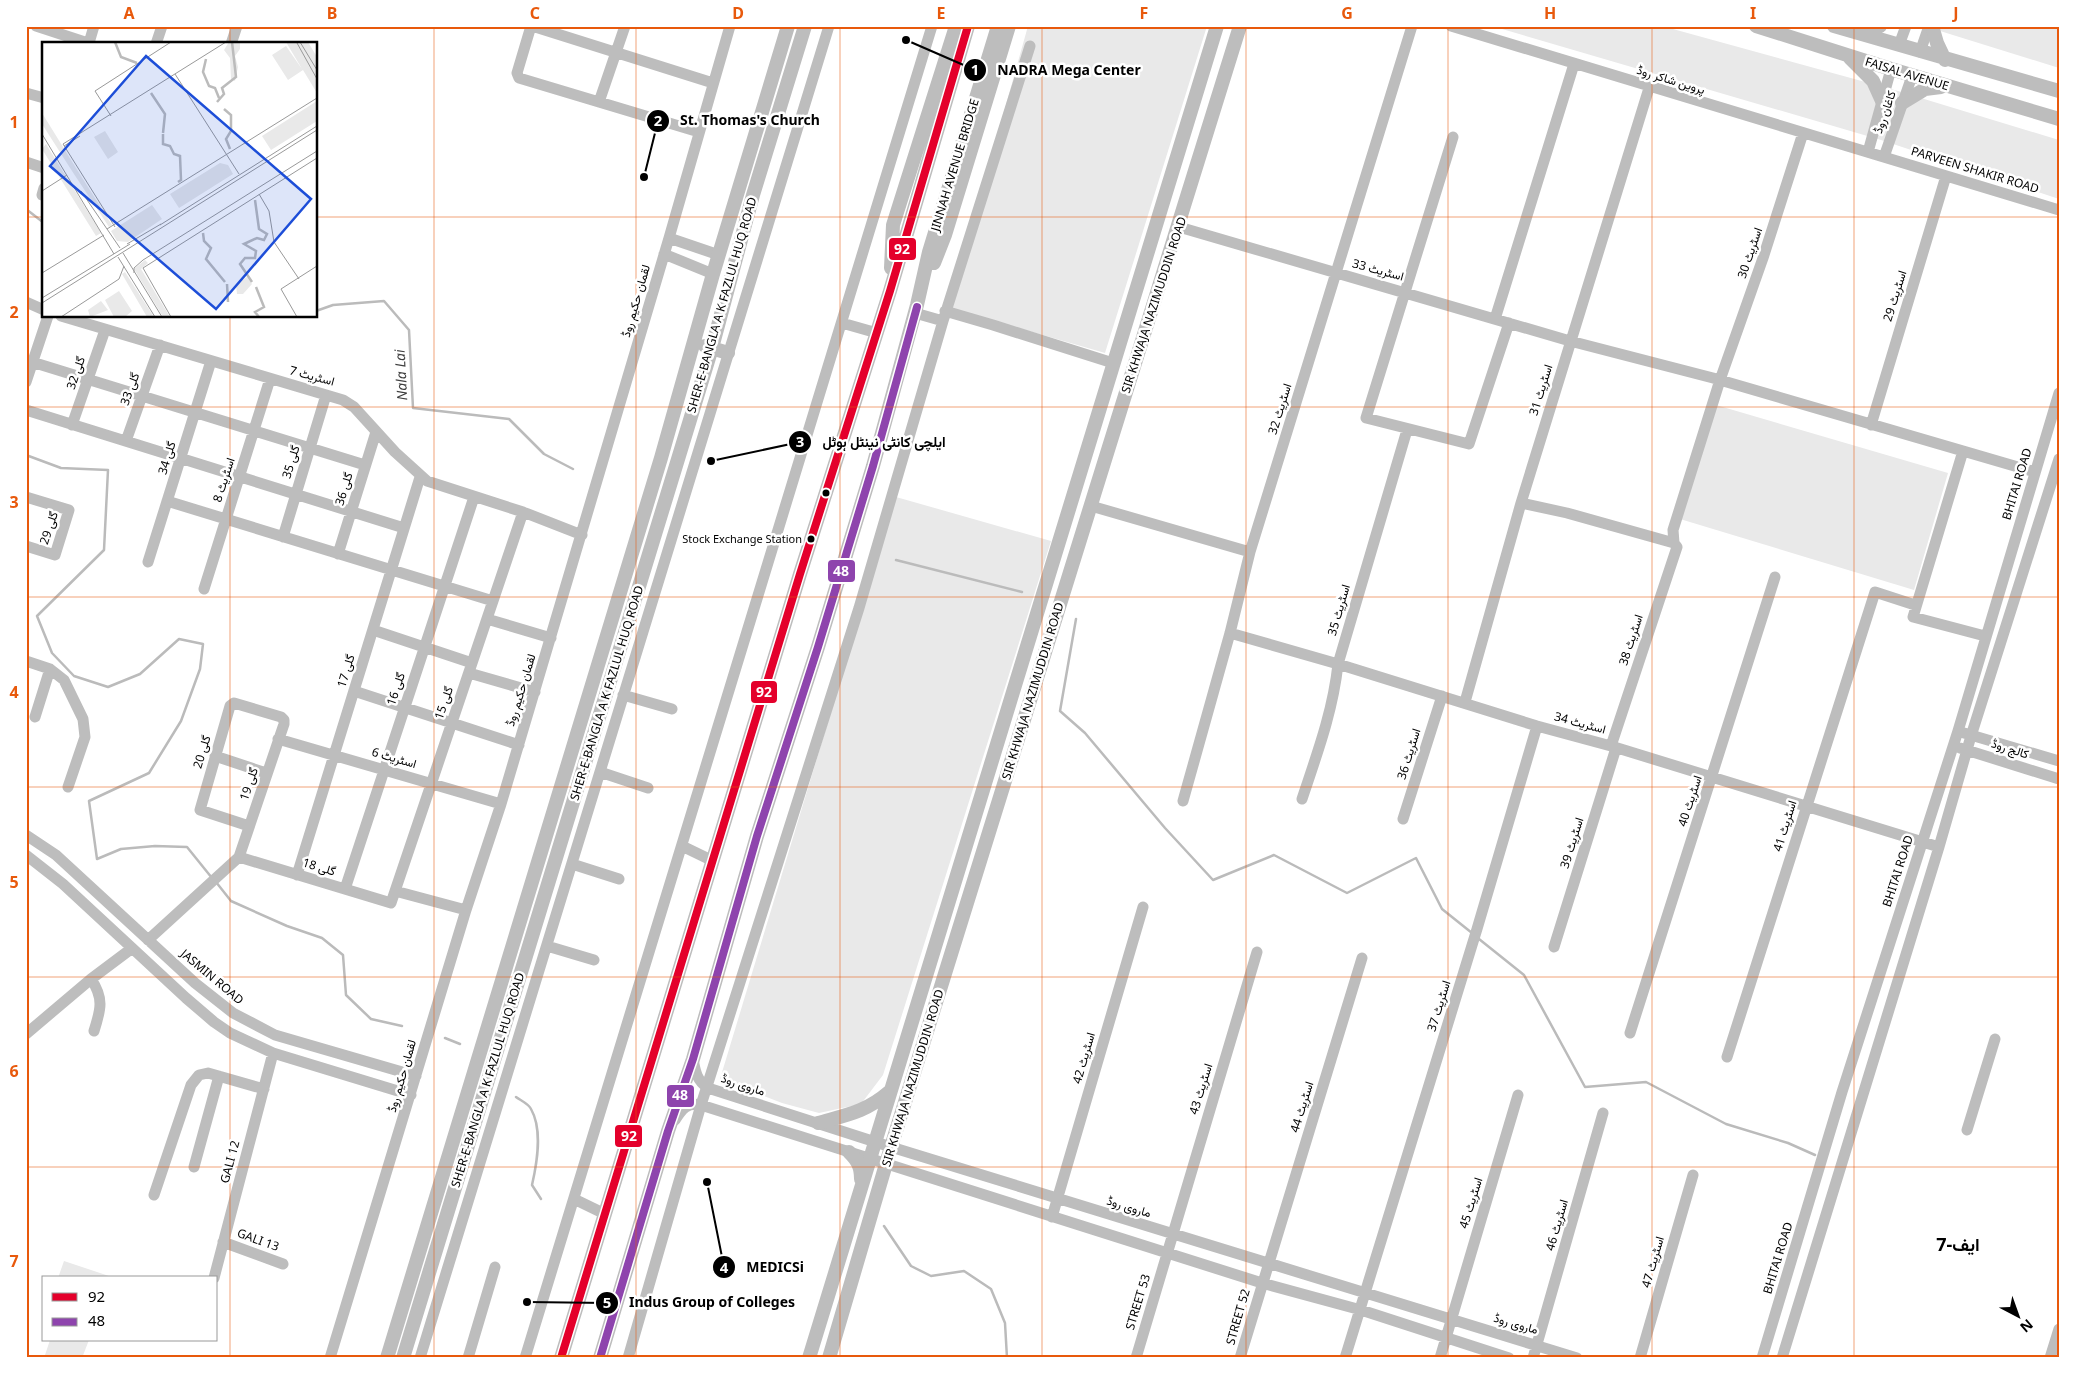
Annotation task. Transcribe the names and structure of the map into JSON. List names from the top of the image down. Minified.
{"streets":{"main road":["FAISAL AVENUE","JINNAH AVENUE BRIDGE","SHER-E-BANGLA A K FAZLUL HUQ ROAD","SIR KHWAJA NAZIMUDDIN ROAD"],"street":["پروین شاکر روڈ","کاغان روڈ","PARVEEN SHAKIR ROAD","اسٹریٹ 30","اسٹریٹ 33","اسٹریٹ 29","لقمان حکیم روڈ","گلی 32","اسٹریٹ 7","گلی 33","اسٹریٹ 31","اسٹریٹ 32","گلی 34","گلی 35","اسٹریٹ 8","BHITAI ROAD","گلی 36","گلی 29","اسٹریٹ 35","اسٹریٹ 38","گلی 17","گلی 16","گلی 15","اسٹریٹ 34","کالج روڈ","گلی 20","اسٹریٹ 36","اسٹریٹ 6","گلی 19","اسٹریٹ 40","اسٹریٹ 41","اسٹریٹ 39","گلی 18","JASMIN ROAD","اسٹریٹ 37","اسٹریٹ 42","ماروی روڈ","اسٹریٹ 43","اسٹریٹ 44","GALI 12","اسٹریٹ 45","اسٹریٹ 46","GALI 13","اسٹریٹ 47","STREET 53","STREET 52"]},"crossings":[["FAISAL AVENUE","کاغان روڈ"],["پروین شاکر روڈ","کاغان روڈ"],["پروین شاکر روڈ","PARVEEN SHAKIR ROAD"],["پروین شاکر روڈ","اسٹریٹ 30"],["پروین شاکر روڈ","اسٹریٹ 31"],["کاغان روڈ","PARVEEN SHAKIR ROAD"],["PARVEEN SHAKIR ROAD","اسٹریٹ 29"],["اسٹریٹ 30","اسٹریٹ 33"],["اسٹریٹ 30","اسٹریٹ 38"],["اسٹریٹ 33","اسٹریٹ 29"],["اسٹریٹ 33","SIR KHWAJA NAZIMUDDIN ROAD"],["اسٹریٹ 33","اسٹریٹ 31"],["اسٹریٹ 33","اسٹریٹ 32"],["اسٹریٹ 33","BHITAI ROAD"],["لقمان حکیم روڈ","اسٹریٹ 7"],["لقمان حکیم روڈ","اسٹریٹ 6"],["لقمان حکیم روڈ","JASMIN ROAD"],["SIR KHWAJA NAZIMUDDIN ROAD","ماروی روڈ"],["گلی 32","اسٹریٹ 7"],["اسٹریٹ 7","گلی 33"],["اسٹریٹ 7","گلی 34"],["اسٹریٹ 7","گلی 35"],["اسٹریٹ 7","اسٹریٹ 8"],["اسٹریٹ 7","گلی 36"],["اسٹریٹ 7","گلی 17"],["اسٹریٹ 7","گلی 16"],["اسٹریٹ 7","گلی 15"],["اسٹریٹ 31","اسٹریٹ 34"],["اسٹریٹ 32","اسٹریٹ 34"],["BHITAI ROAD","اسٹریٹ 34"],["BHITAI ROAD","کالج روڈ"],["اسٹریٹ 35","اسٹریٹ 34"],["اسٹریٹ 38","اسٹریٹ 34"],["اسٹریٹ 38","اسٹریٹ 39"],["گلی 17","اسٹریٹ 6"],["گلی 17","گلی 18"],["گلی 16","اسٹریٹ 6"],["گلی 16","گلی 18"],["گلی 15","اسٹریٹ 6"],["گلی 15","گلی 18"],["اسٹریٹ 34","اسٹریٹ 36"],["اسٹریٹ 34","اسٹریٹ 40"],["اسٹریٹ 34","اسٹریٹ 41"],["اسٹریٹ 34","اسٹریٹ 39"],["اسٹریٹ 34","اسٹریٹ 37"],["گلی 20","گلی 19"],["اسٹریٹ 6","گلی 19"],["گلی 19","گلی 18"],["JASMIN ROAD","GALI 12"],["اسٹریٹ 37","ماروی روڈ"],["اسٹریٹ 42","ماروی روڈ"],["ماروی روڈ","اسٹریٹ 43"],["ماروی روڈ","اسٹریٹ 44"],["ماروی روڈ","اسٹریٹ 45"],["ماروی روڈ","اسٹریٹ 46"],["اسٹریٹ 43","STREET 53"],["اسٹریٹ 44","STREET 52"],["GALI 12","GALI 13"]],"districts":["ایف-7"],"water":["Nala Lai"],"places":["NADRA Mega Center","St. Thomas's Church","ایلچی کانٹی نینٹل ہوٹل","Stock Exchange Station","MEDICSi","Indus Group of Colleges"],"lines":["transit line 92","transit line 48"],"legend":["92","48"],"north":"bottom right","grid":{"columns":["A","B","C","D","E","F","G","H","I","J"],"rows":["1","2","3","4","5","6","7"]}}
